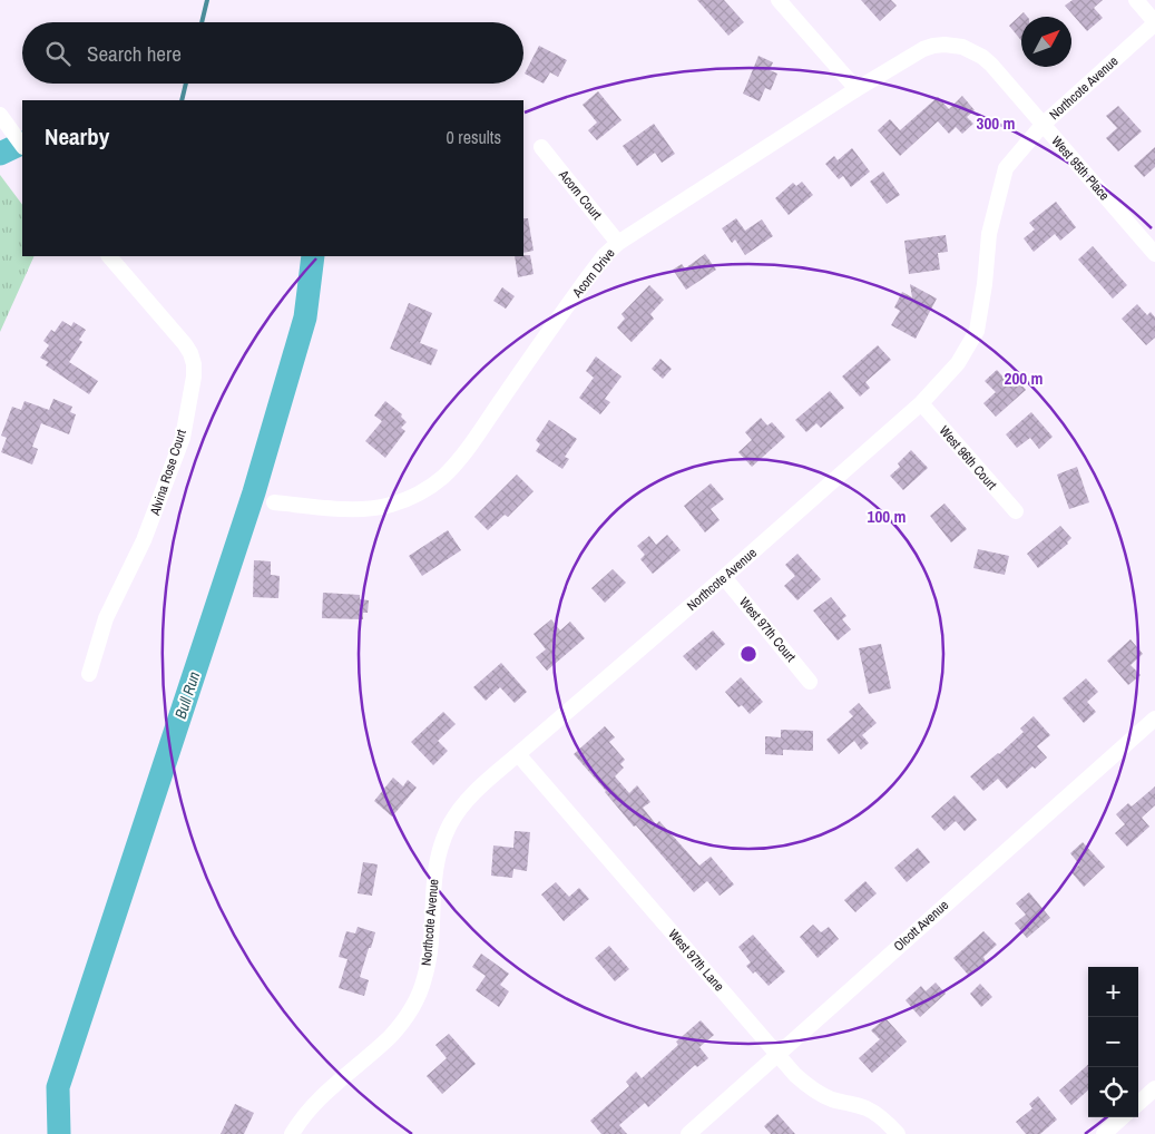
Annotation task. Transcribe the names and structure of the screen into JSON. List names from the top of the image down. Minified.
{"streets":{"street":["Northcote Avenue","West 95th Place","Acorn Court","Acorn Drive","West 96th Court","Alvina Rose Court","West 97th Court","Olcott Avenue","West 97th Lane"]},"crossings":[["Northcote Avenue","West 95th Place"],["Northcote Avenue","West 96th Court"],["Northcote Avenue","West 97th Court"],["Northcote Avenue","West 97th Lane"],["West 95th Place","Acorn Drive"],["Acorn Court","Acorn Drive"],["Olcott Avenue","West 97th Lane"]],"water":["Bull Run"],"north":"top right","page":{"search":"Search here","heading":["Nearby","0 results"],"map_buttons":["+","−"]},"rings":["300 m","200 m","100 m"]}
